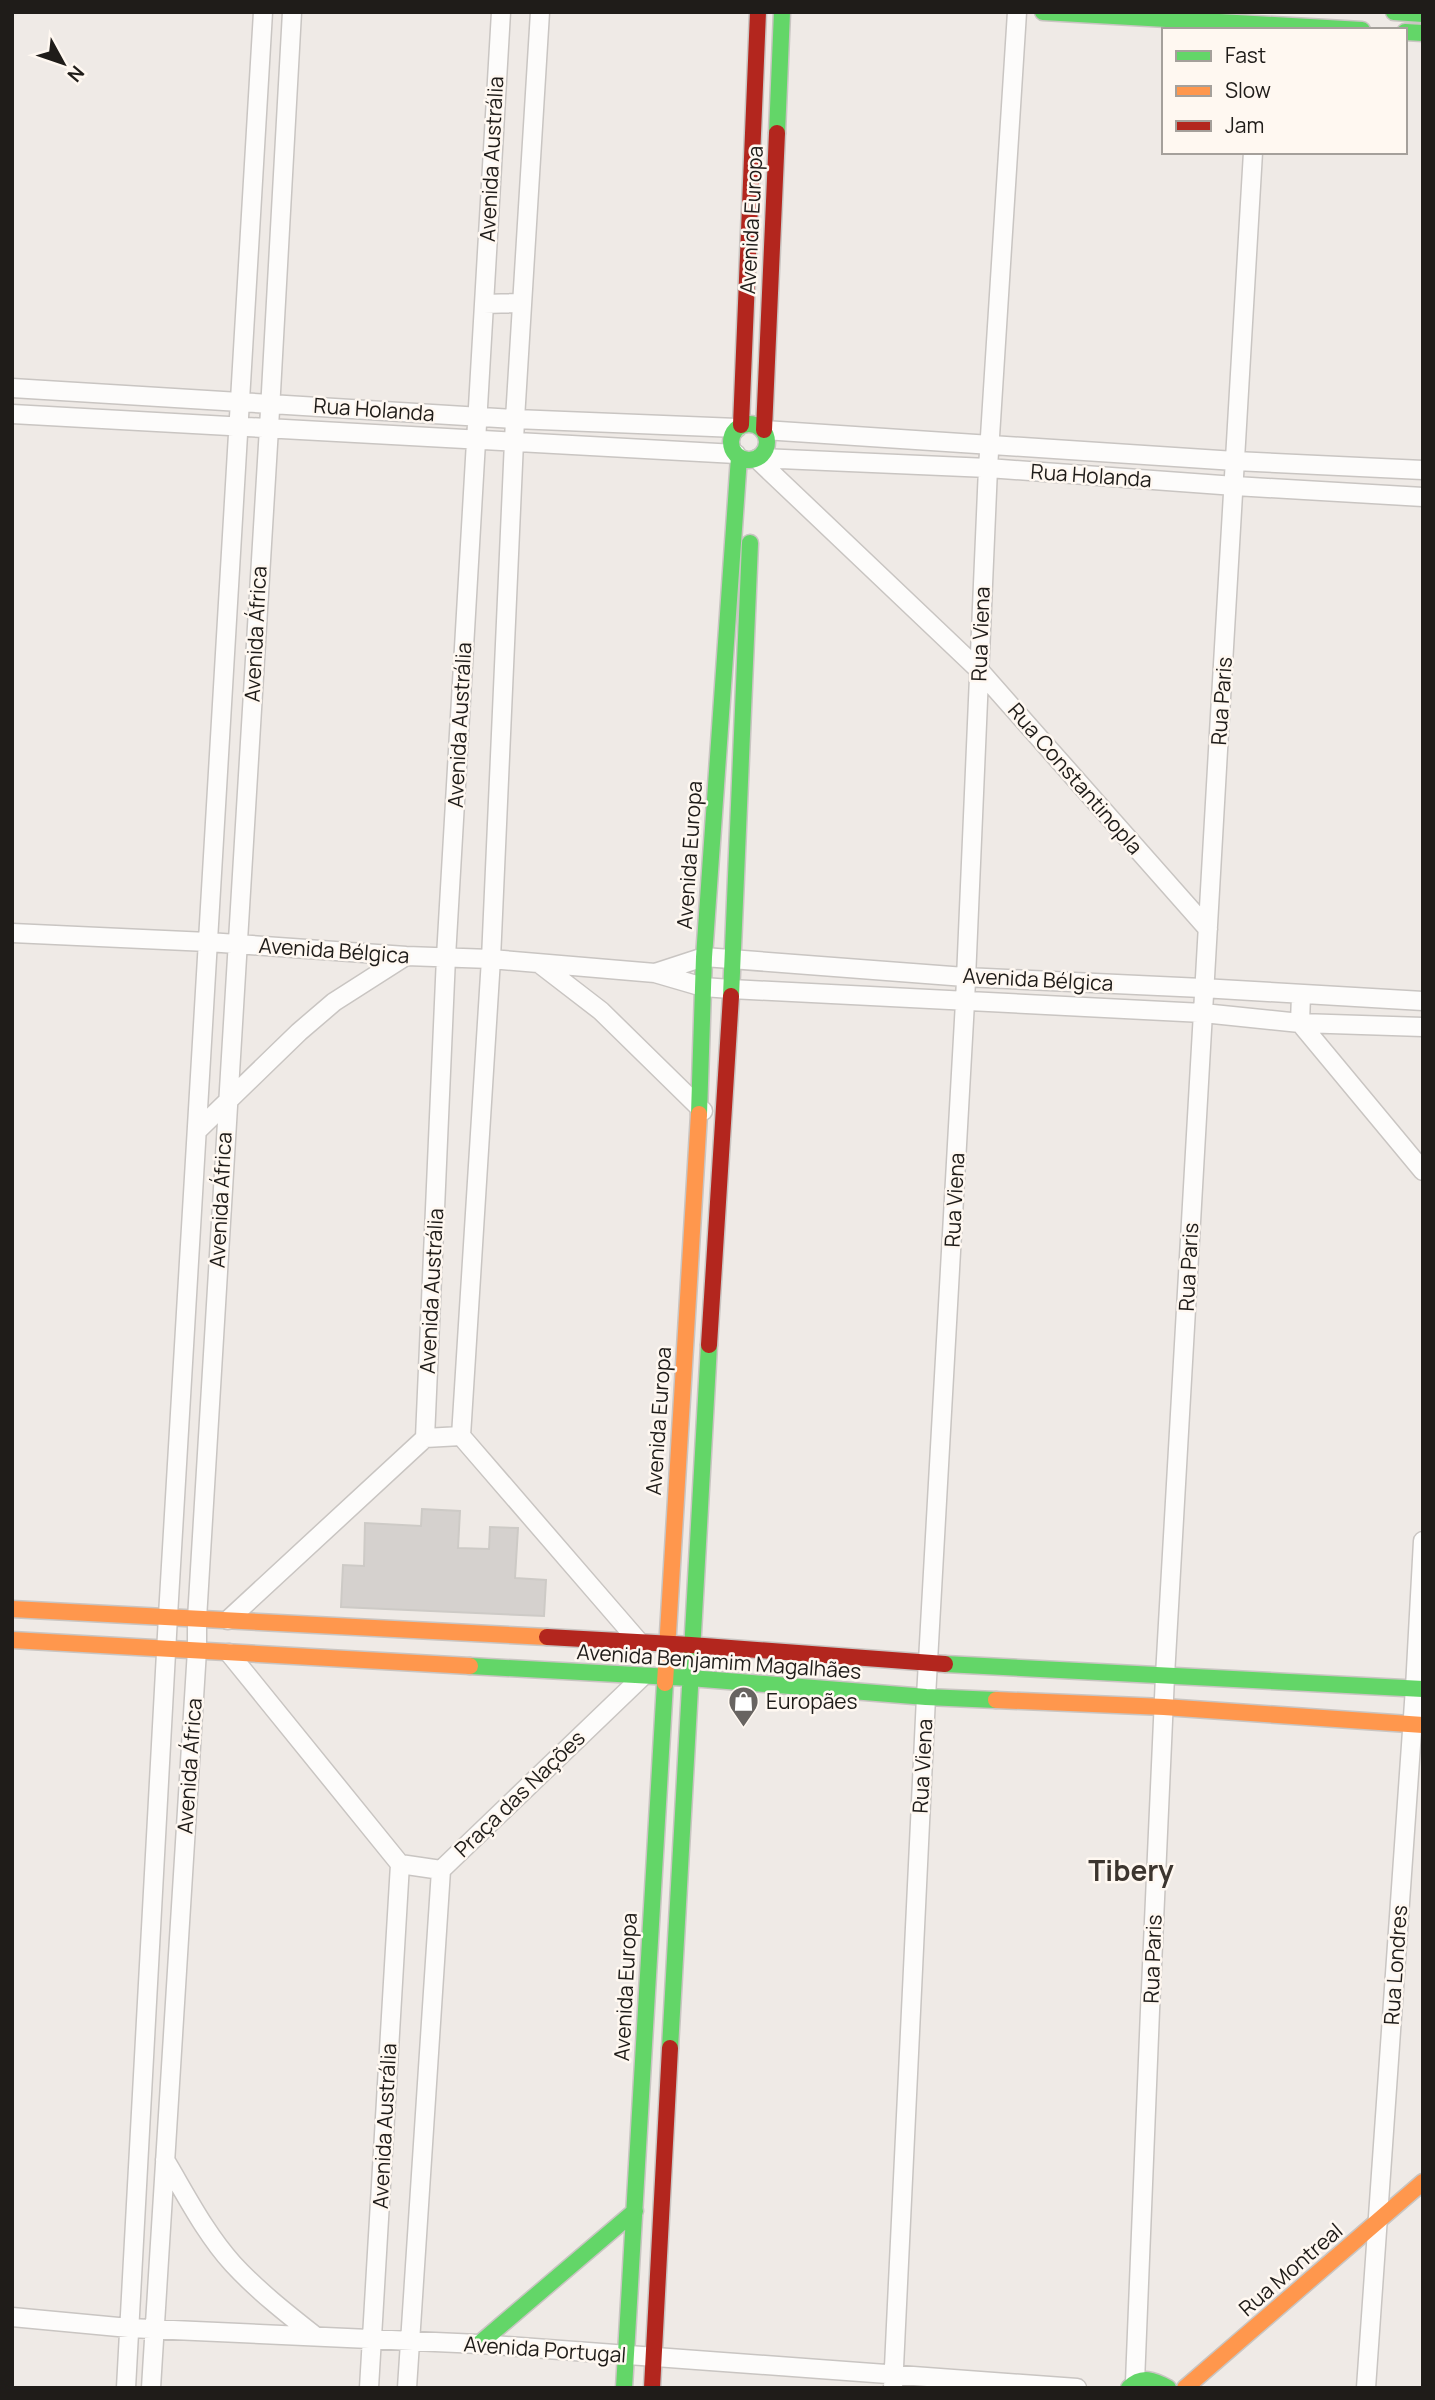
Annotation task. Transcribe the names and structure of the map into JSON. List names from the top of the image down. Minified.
{"streets":{"main road":["Avenida Europa","Avenida Benjamim Magalhães","Rua Montreal"],"street":["Avenida Austrália","Rua Holanda","Avenida África","Rua Viena","Rua Paris","Rua Constantinopla","Avenida Bélgica","Praça das Nações","Rua Londres","Avenida Portugal"]},"crossings":[["Avenida Austrália","Rua Holanda"],["Avenida Austrália","Avenida Bélgica"],["Avenida Austrália","Praça das Nações"],["Avenida Austrália","Avenida Portugal"],["Avenida Europa","Rua Holanda"],["Avenida Europa","Rua Constantinopla"],["Avenida Europa","Avenida Bélgica"],["Avenida Europa","Avenida Benjamim Magalhães"],["Avenida Europa","Avenida Portugal"],["Rua Holanda","Avenida África"],["Rua Holanda","Rua Viena"],["Rua Holanda","Rua Paris"],["Rua Holanda","Rua Constantinopla"],["Avenida África","Avenida Bélgica"],["Avenida África","Avenida Benjamim Magalhães"],["Avenida África","Avenida Portugal"],["Rua Viena","Rua Constantinopla"],["Rua Viena","Avenida Bélgica"],["Rua Viena","Avenida Benjamim Magalhães"],["Rua Viena","Avenida Portugal"],["Rua Paris","Rua Constantinopla"],["Rua Paris","Avenida Bélgica"],["Rua Paris","Avenida Benjamim Magalhães"],["Avenida Benjamim Magalhães","Praça das Nações"],["Avenida Benjamim Magalhães","Rua Londres"],["Rua Londres","Rua Montreal"]],"districts":["Tibery"],"places":{"shop":["Europães"]},"legend":["Fast","Slow","Jam"],"north":"bottom right"}
